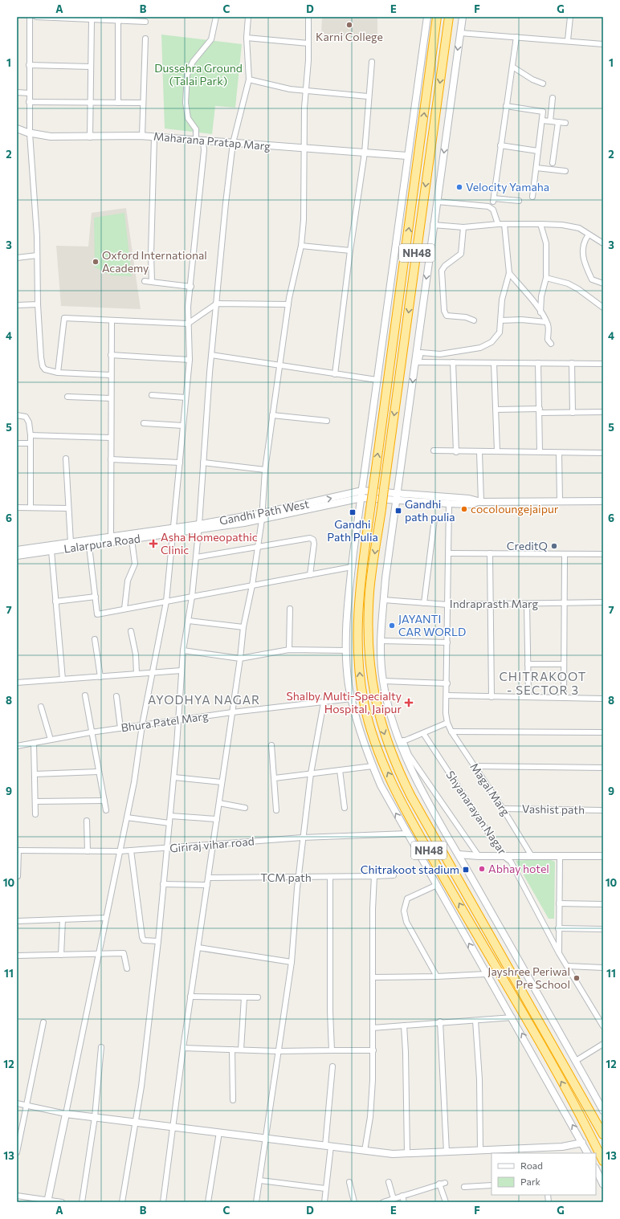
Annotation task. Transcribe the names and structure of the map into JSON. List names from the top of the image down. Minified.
{"streets":{"highway":["NH48"],"street":["Maharana Pratap Marg","Gandhi Path West","Lalarpura Road","Indraprasth Marg","Bhura Patel Marg","Magal Marg","Vashist path","Shyanarayan Nagar","Giriraj vihar road","TCM path"]},"crossings":[["Gandhi Path West","Lalarpura Road"],["Magal Marg","Vashist path"]],"districts":["CHITRAKOOT - SECTOR 3","AYODHYA NAGAR"],"parks":["Dussehra Ground (Talai Park)"],"places":{"other":["Karni College","Velocity Yamaha","Oxford International Academy","cocoloungejaipur","CreditQ","JAYANTI CAR WORLD","Abhay hotel","Jayshree Periwal Pre School"],"transit":["Gandhi path pulia","Gandhi Path Pulia","Chitrakoot stadium"],"health":["Asha Homeopathic Clinic","Shalby Multi-Specialty Hospital, Jaipur"]},"legend":["Road","Park"],"grid":{"columns":["A","B","C","D","E","F","G"],"rows":["1","2","3","4","5","6","7","8","9","10","11","12","13"]}}
